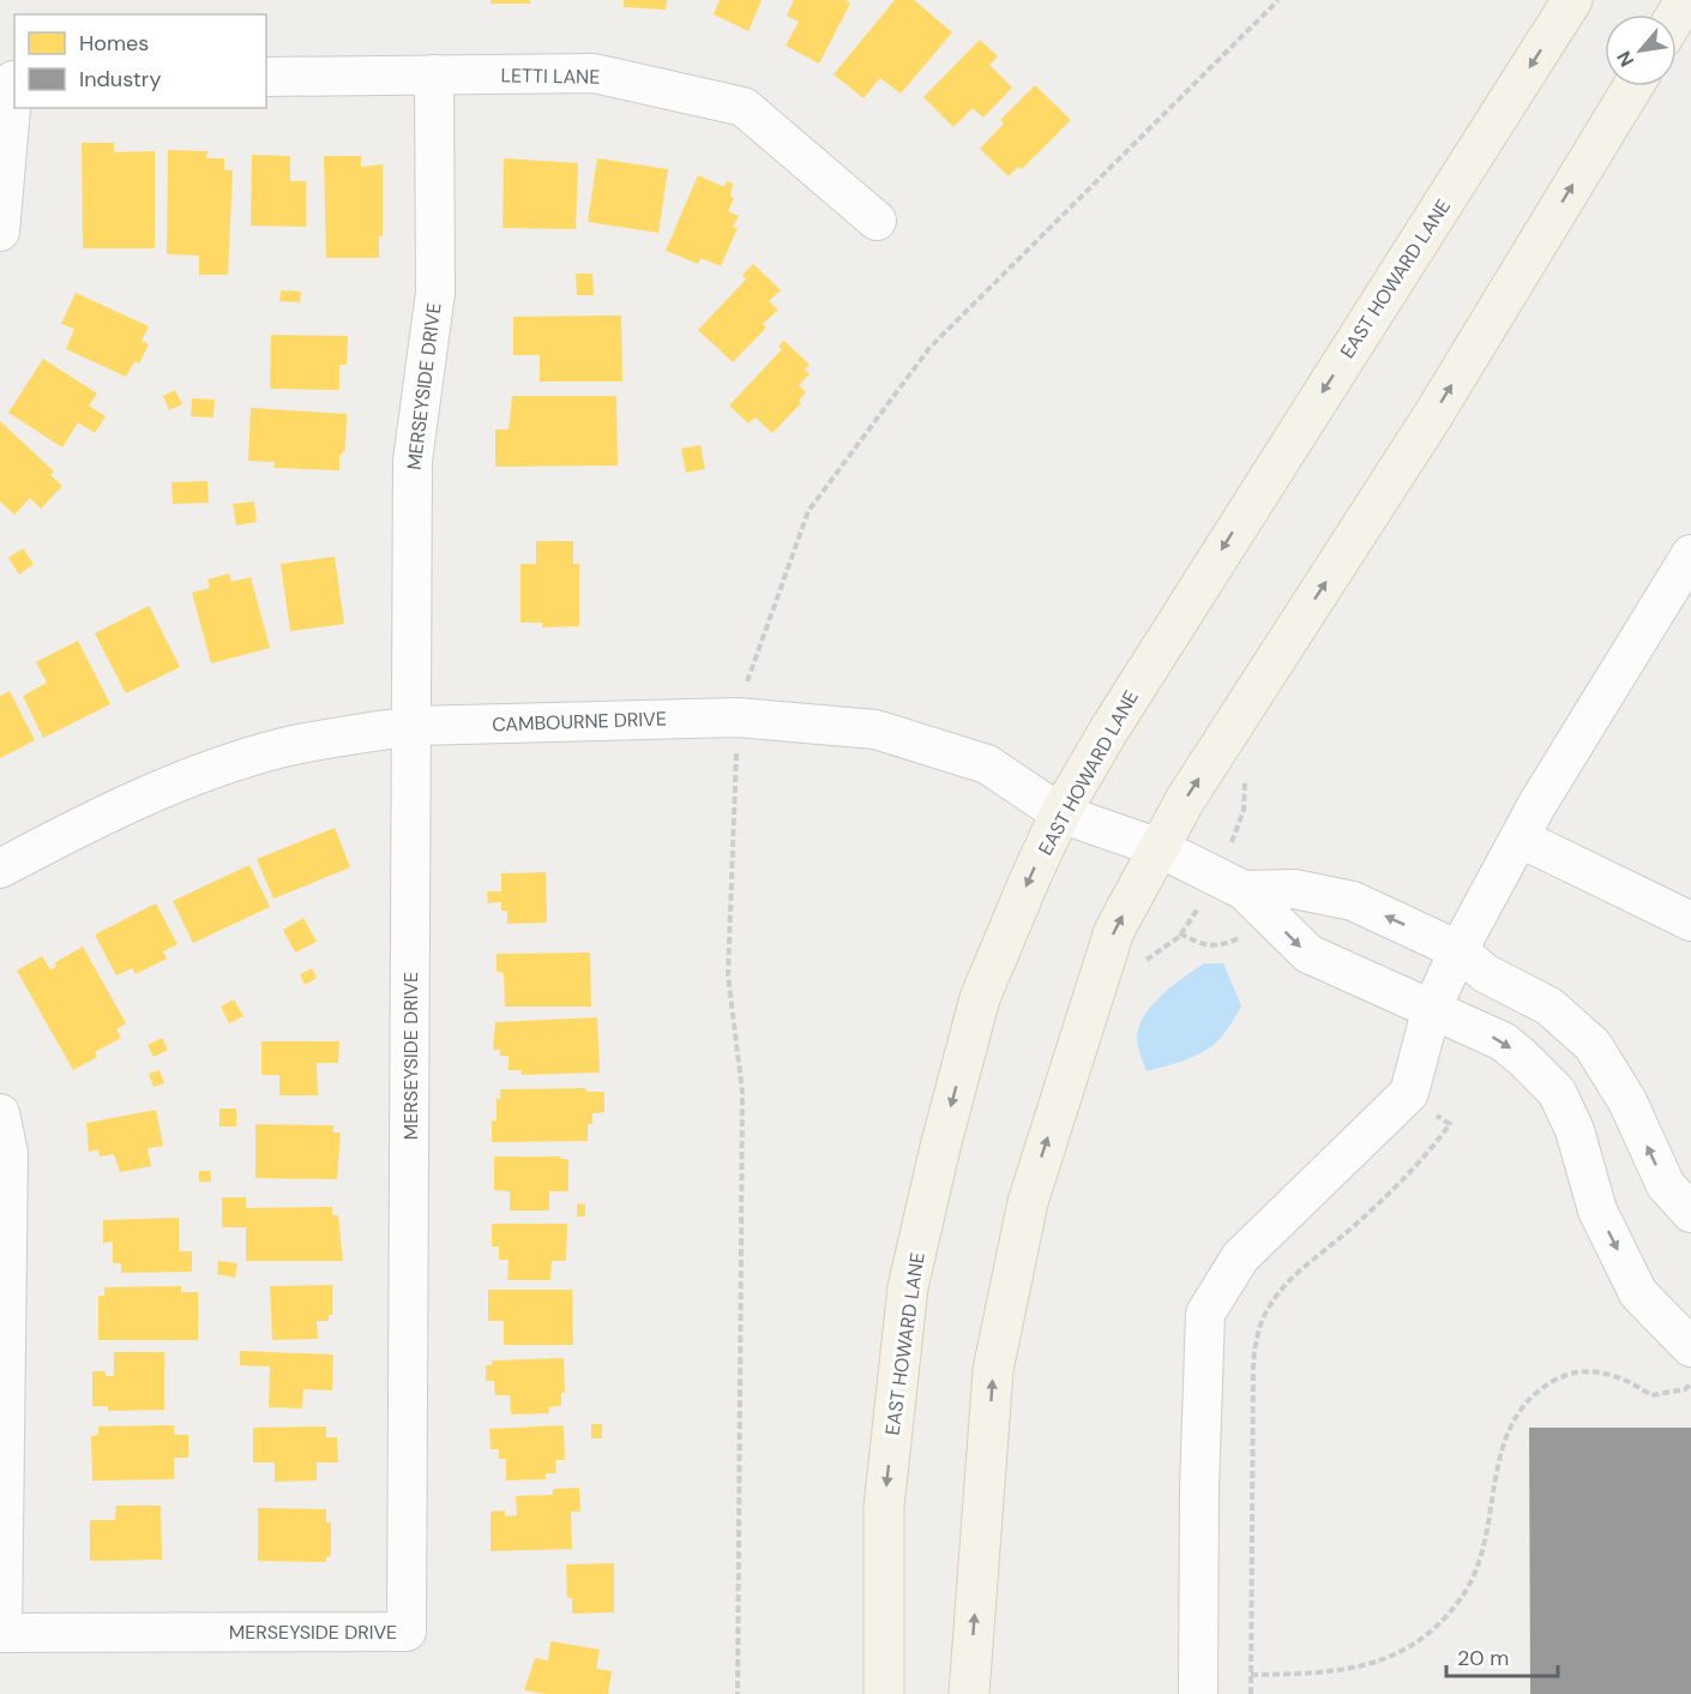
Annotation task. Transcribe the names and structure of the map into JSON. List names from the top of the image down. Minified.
{"streets":{"main road":["EAST HOWARD LANE"],"street":["LETTI LANE","MERSEYSIDE DRIVE","CAMBOURNE DRIVE"]},"crossings":[["LETTI LANE","MERSEYSIDE DRIVE"],["EAST HOWARD LANE","CAMBOURNE DRIVE"],["MERSEYSIDE DRIVE","CAMBOURNE DRIVE"]],"legend":["Homes","Industry"],"scale_bar":"20 m","north":"bottom left"}
